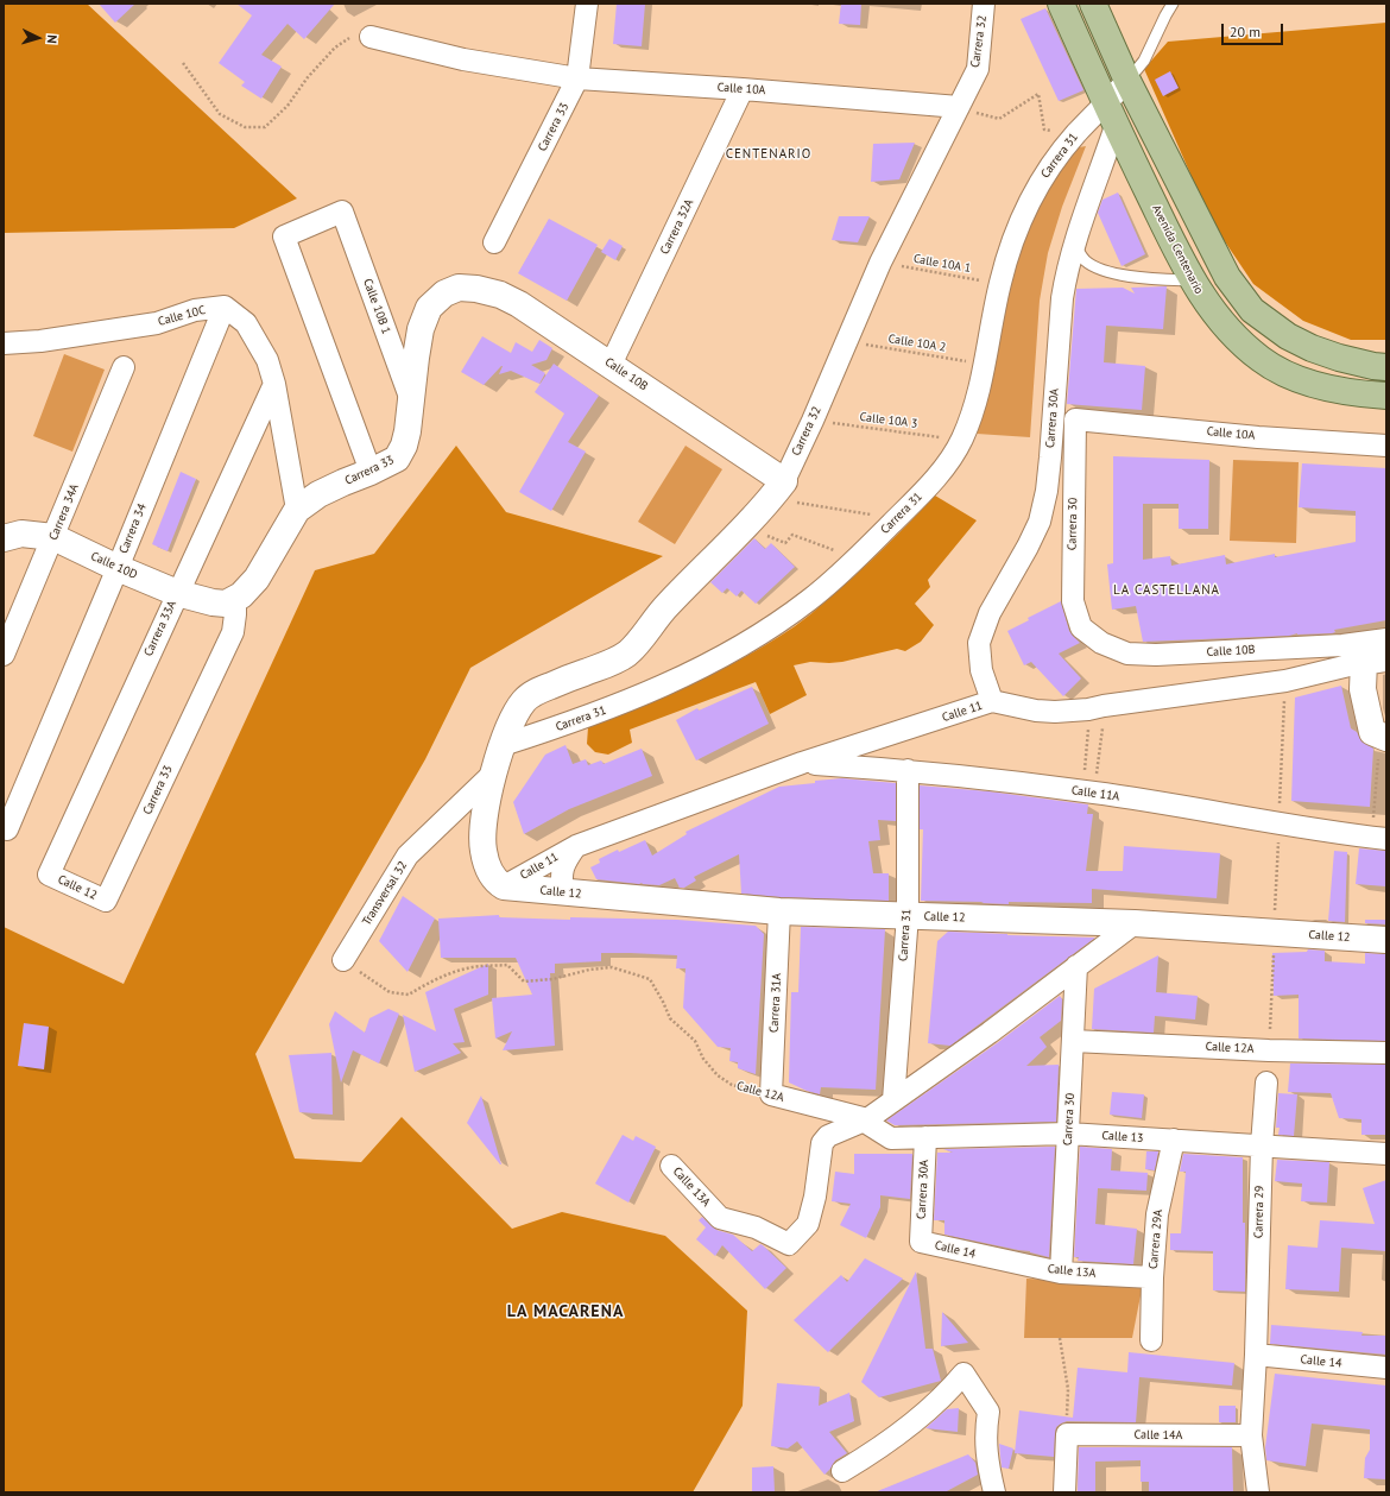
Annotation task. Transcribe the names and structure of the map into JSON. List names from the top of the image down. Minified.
{"streets":{"main road":["Avenida Centenario"],"street":["Carrera 32","Calle 10A","Carrera 33","Carrera 31","Carrera 32A","Calle 10B 1","Calle 10C","Calle 10B","Carrera 30A","Carrera 34A","Carrera 30","Carrera 34","Calle 10D","Carrera 33A","Calle 11","Calle 11A","Calle 12","Transversal 32","Carrera 31A","Calle 12A","Calle 13","Calle 13A","Carrera 29","Carrera 29A","Calle 14","Calle 14A"],"path":["Calle 10A 1","Calle 10A 2","Calle 10A 3"]},"crossings":[["Carrera 32","Calle 10A"],["Carrera 32","Carrera 31"],["Carrera 32","Calle 10A 1"],["Carrera 32","Calle 10A 2"],["Carrera 32","Calle 10B"],["Carrera 32","Calle 10A 3"],["Carrera 32","Transversal 32"],["Calle 10A","Carrera 33"],["Calle 10A","Carrera 32A"],["Calle 10A","Carrera 30"],["Carrera 33","Calle 10B 1"],["Carrera 33","Calle 10B"],["Carrera 33","Calle 10D"],["Carrera 33","Calle 12"],["Carrera 31","Avenida Centenario"],["Carrera 31","Calle 10A 1"],["Carrera 31","Calle 10A 2"],["Carrera 31","Carrera 30A"],["Carrera 31","Calle 10A 3"],["Carrera 31","Calle 11A"],["Carrera 31","Calle 12"],["Carrera 31","Transversal 32"],["Carrera 32A","Calle 10B"],["Avenida Centenario","Carrera 30A"],["Calle 10C","Carrera 34"],["Calle 10B","Carrera 30"],["Carrera 30A","Calle 11"],["Carrera 30A","Calle 13"],["Carrera 30A","Calle 14"],["Carrera 34A","Calle 10D"],["Carrera 30","Calle 12A"],["Carrera 30","Calle 13"],["Carrera 30","Calle 13A"],["Carrera 34","Calle 10D"],["Calle 10D","Carrera 33A"],["Carrera 33A","Calle 12"],["Calle 11","Calle 11A"],["Calle 11","Calle 12"],["Calle 12","Carrera 31A"],["Transversal 32","Calle 12A"],["Carrera 31A","Calle 12A"],["Calle 12A","Calle 13"],["Calle 12A","Calle 13A"],["Calle 13","Calle 13A"],["Calle 13","Carrera 29"],["Calle 13","Carrera 29A"],["Calle 13A","Carrera 29A"],["Calle 13A","Calle 14"],["Carrera 29","Calle 14"],["Carrera 29","Calle 14A"]],"districts":["CENTENARIO","LA CASTELLANA","LA MACARENA"],"scale_bar":"20 m","north":"right"}
